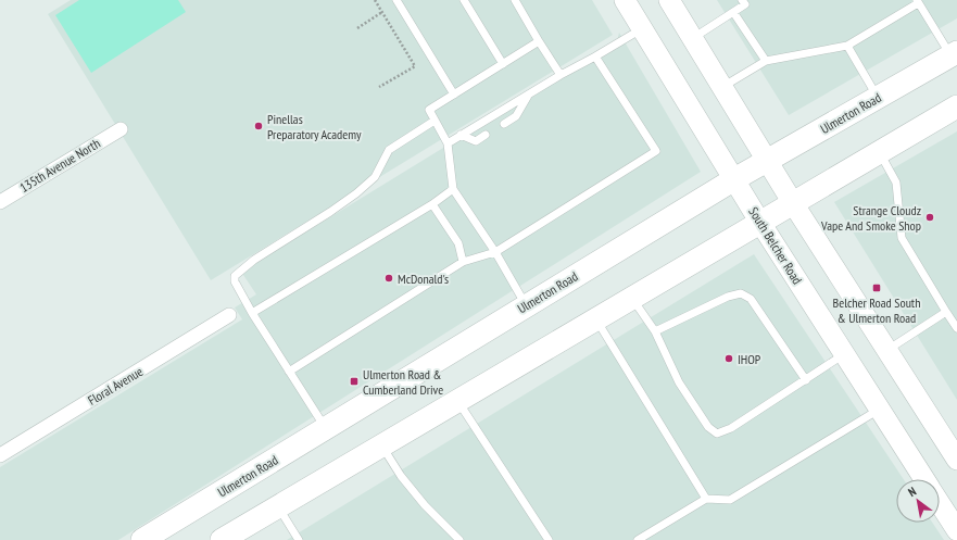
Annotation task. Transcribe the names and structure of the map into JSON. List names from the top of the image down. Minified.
{"streets":{"main road":["Ulmerton Road","South Belcher Road"],"street":["135th Avenue North","Floral Avenue"]},"crossings":[["Ulmerton Road","South Belcher Road"]],"places":{"other":["Pinellas Preparatory Academy","Strange Cloudz Vape And Smoke Shop","McDonald's","IHOP"],"transit":["Belcher Road South & Ulmerton Road","Ulmerton Road & Cumberland Drive"]},"north":"top left"}
